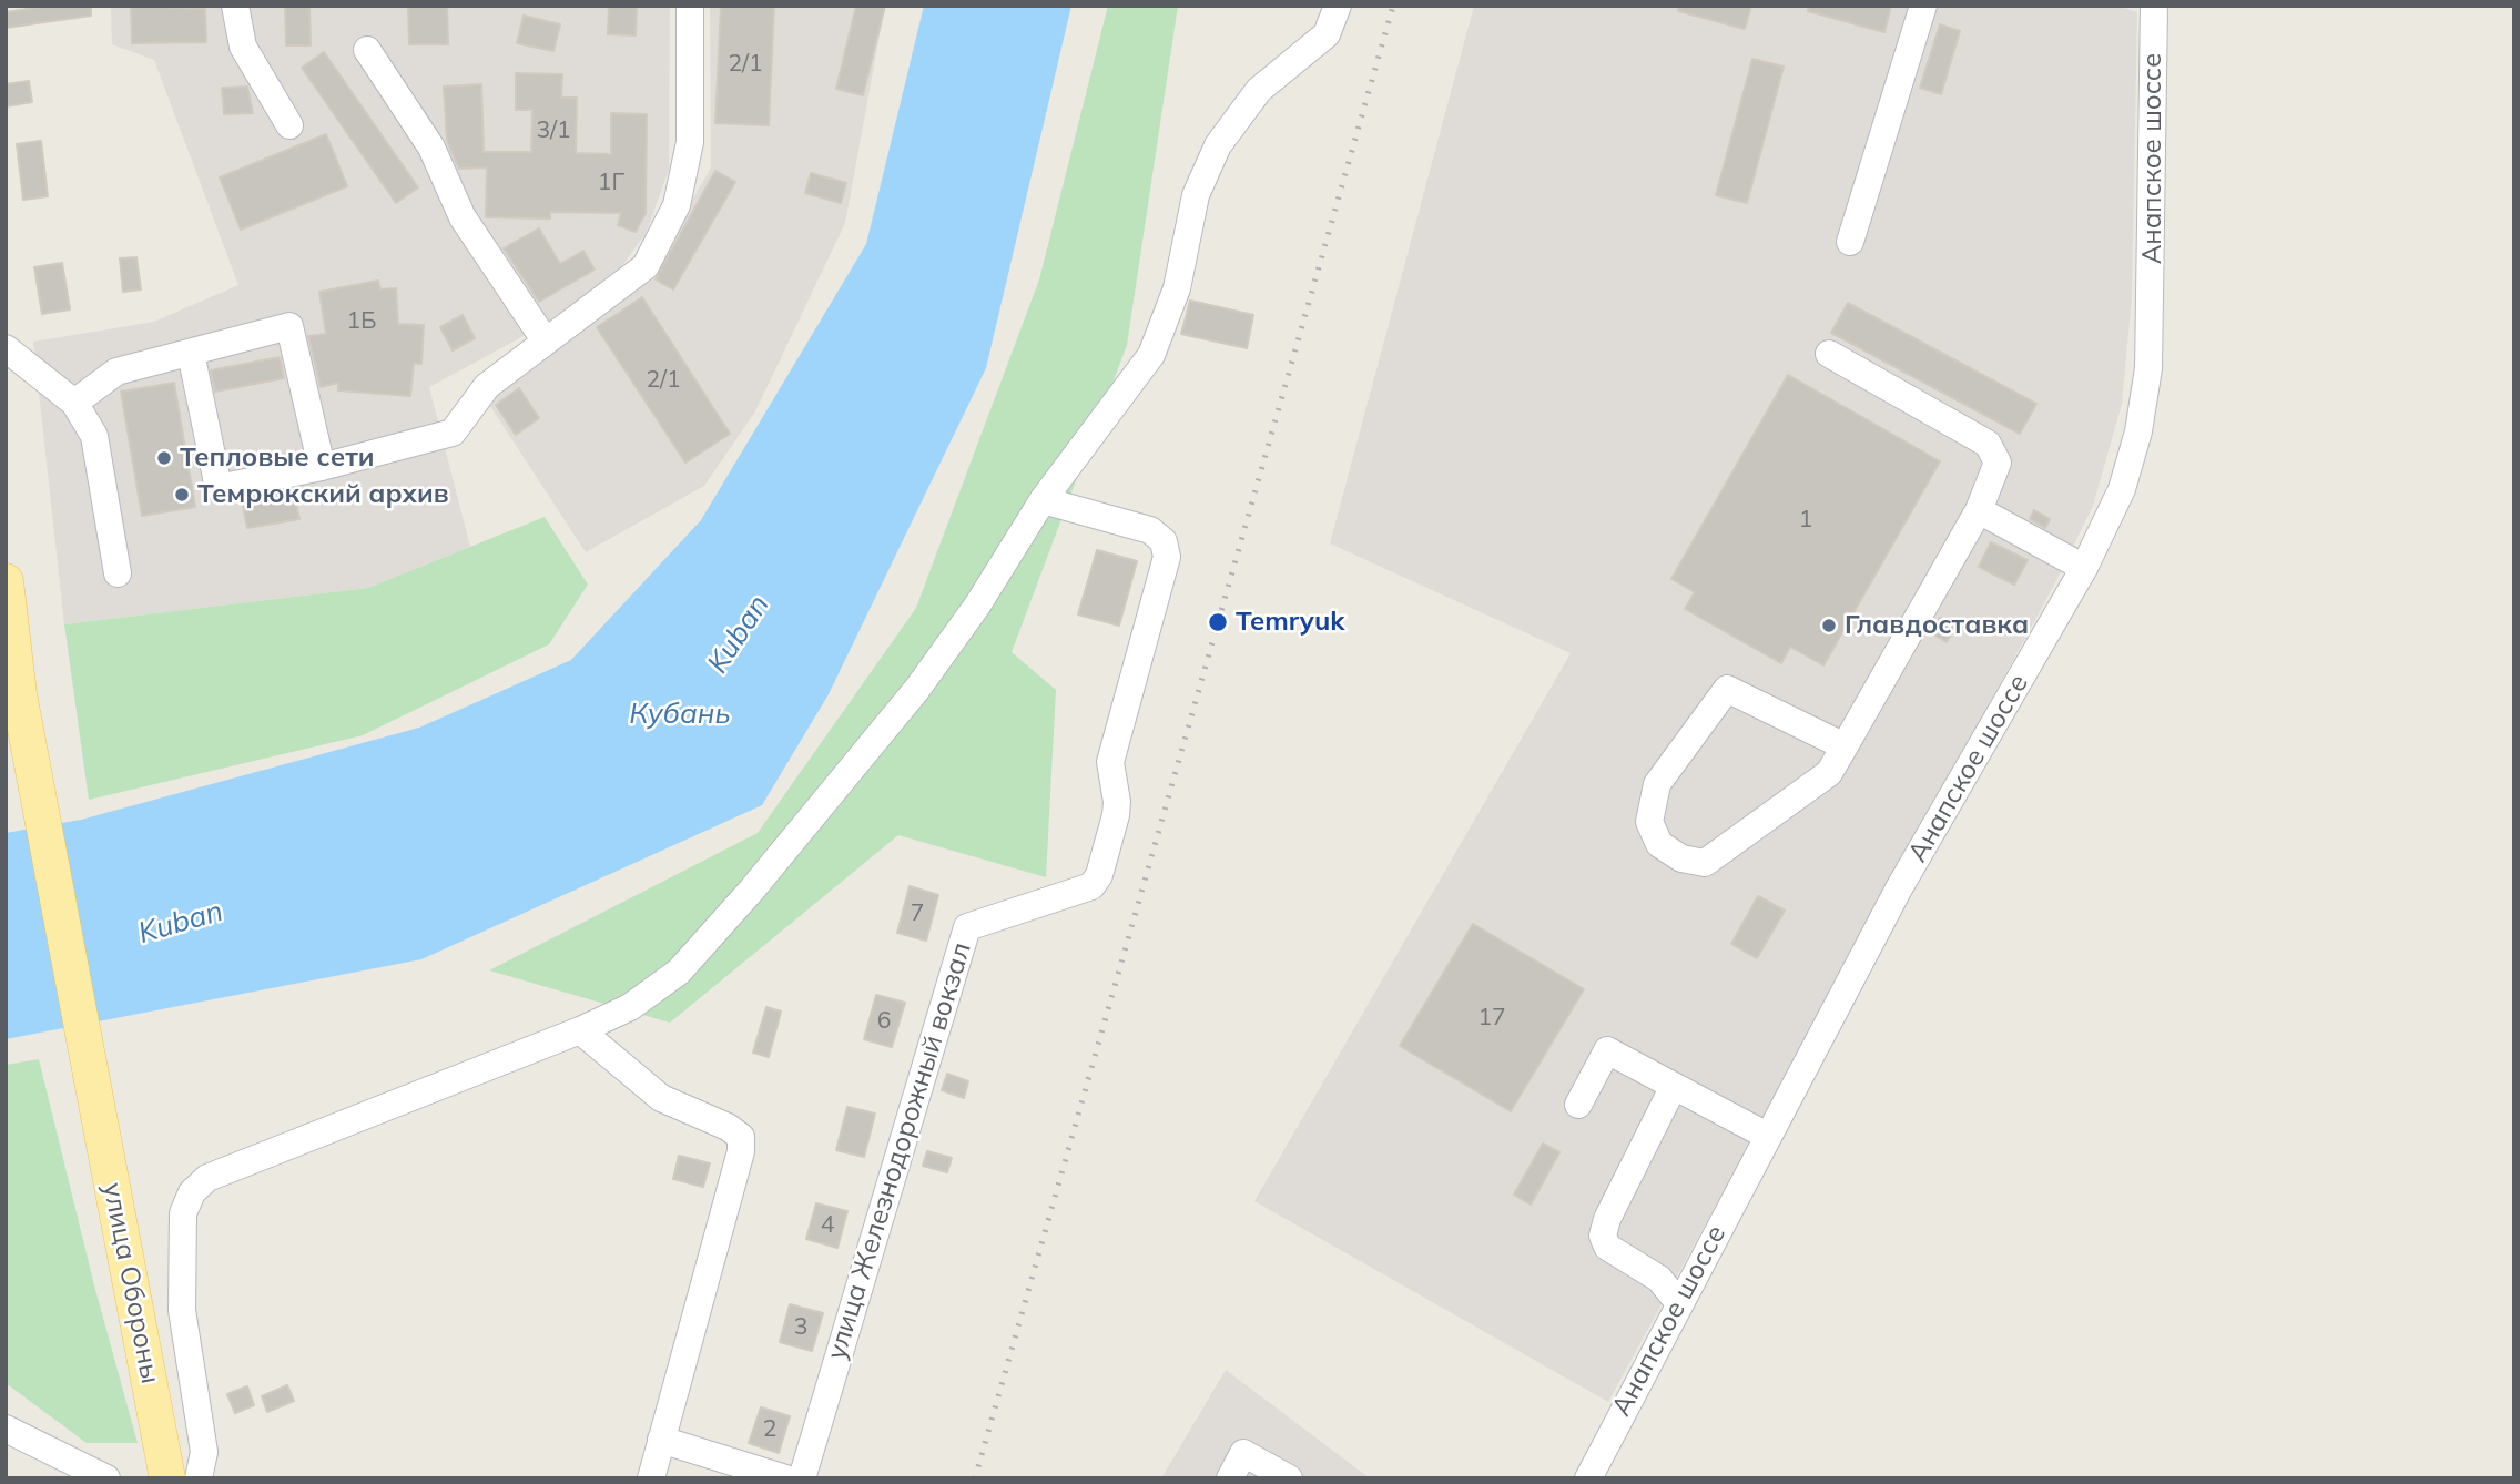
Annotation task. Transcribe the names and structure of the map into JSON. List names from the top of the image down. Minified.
{"streets":{"main road":["улица Обороны"],"street":["Анапское шоссе","улица Железнодорожный вокзал"]},"water":["Kuban","Кубань"],"places":["Тепловые сети","Темрюкский архив","Temryuk","Главдоставка"],"house_numbers":["2/1","3/1","1Г","1Б","2/1","1","7","17","6","4","3","2"]}
